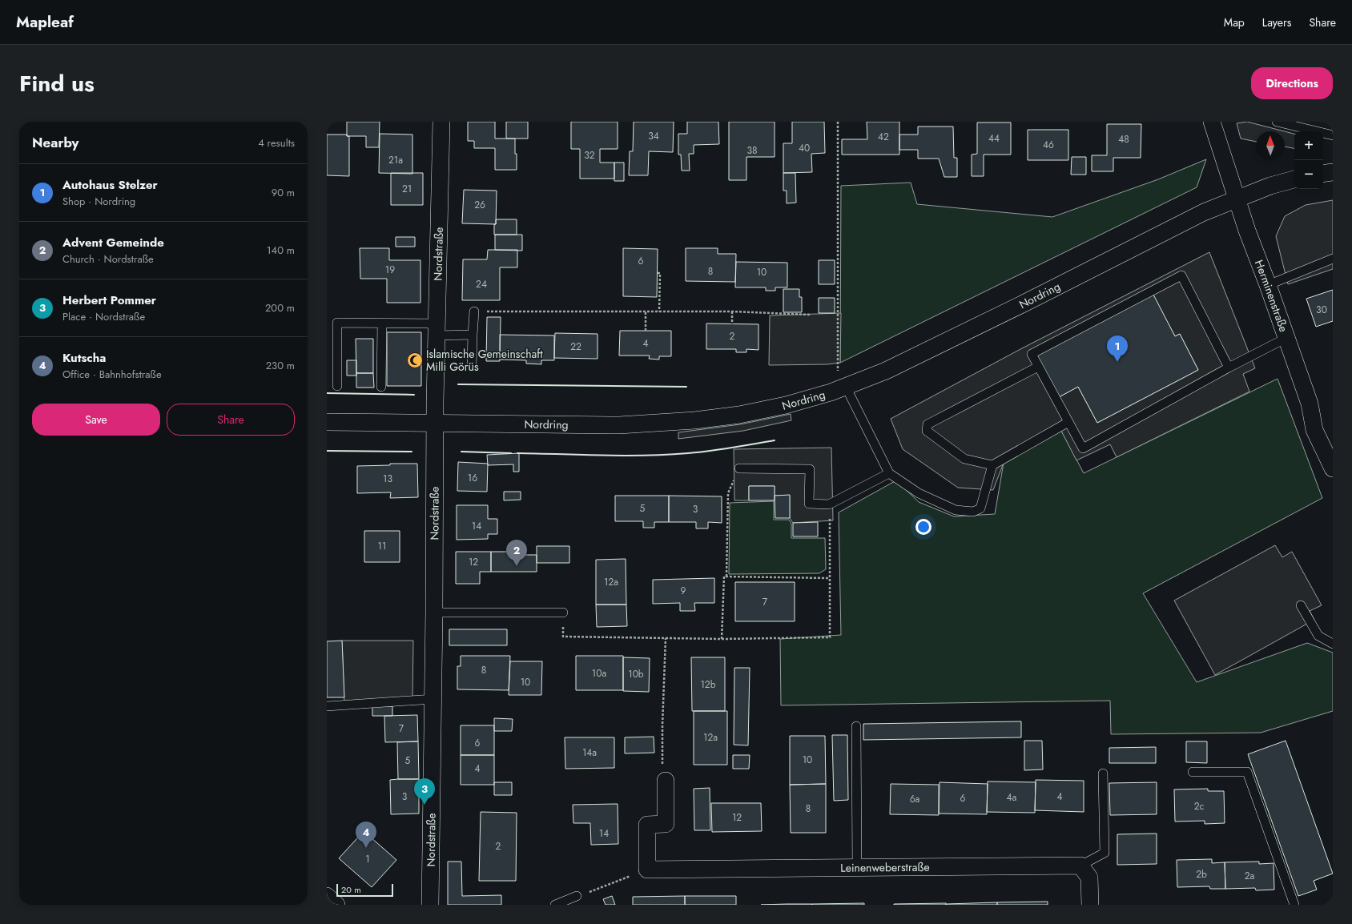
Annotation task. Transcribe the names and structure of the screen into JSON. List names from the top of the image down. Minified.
{"streets":{"street":["Nordstraße","Nordring","Herminenstraße","Leinenweberstraße"]},"crossings":[["Nordstraße","Nordring"],["Nordring","Herminenstraße"]],"places":{"mosque":["Islamische Gemeinschaft Milli Görüs"]},"house_numbers":["34","42","44","48","46","40","38","32","21a","21","26","6","19","8","10","24","30","2","4","22","16","13","5","3","14","11","12","12a","9","7","8","10a","10b","10","12b","7","12a","6","14a","10","5","4","3","4","4a","6","6a","2c","8","12","14","2","1","2b","2a"],"scale_bar":"20 m","north":"top","page":{"header":"Mapleaf","nav":["Map","Layers","Share"],"title":"Find us","buttons":["Directions",["Save","Share"]],"heading":["Nearby","4 results"],"map_buttons":["+","−"],"list":[{"mark":"1","name":"Autohaus Stelzer","note":"Shop · Nordring","value":"90 m"},{"mark":"2","name":"Advent Gemeinde","note":"Church · Nordstraße","value":"140 m"},{"mark":"3","name":"Herbert Pommer","note":"Place · Nordstraße","value":"200 m"},{"mark":"4","name":"Kutscha","note":"Office · Bahnhofstraße","value":"230 m"}],"pins":["1","2","3","4"],"scale":"20 m"}}
